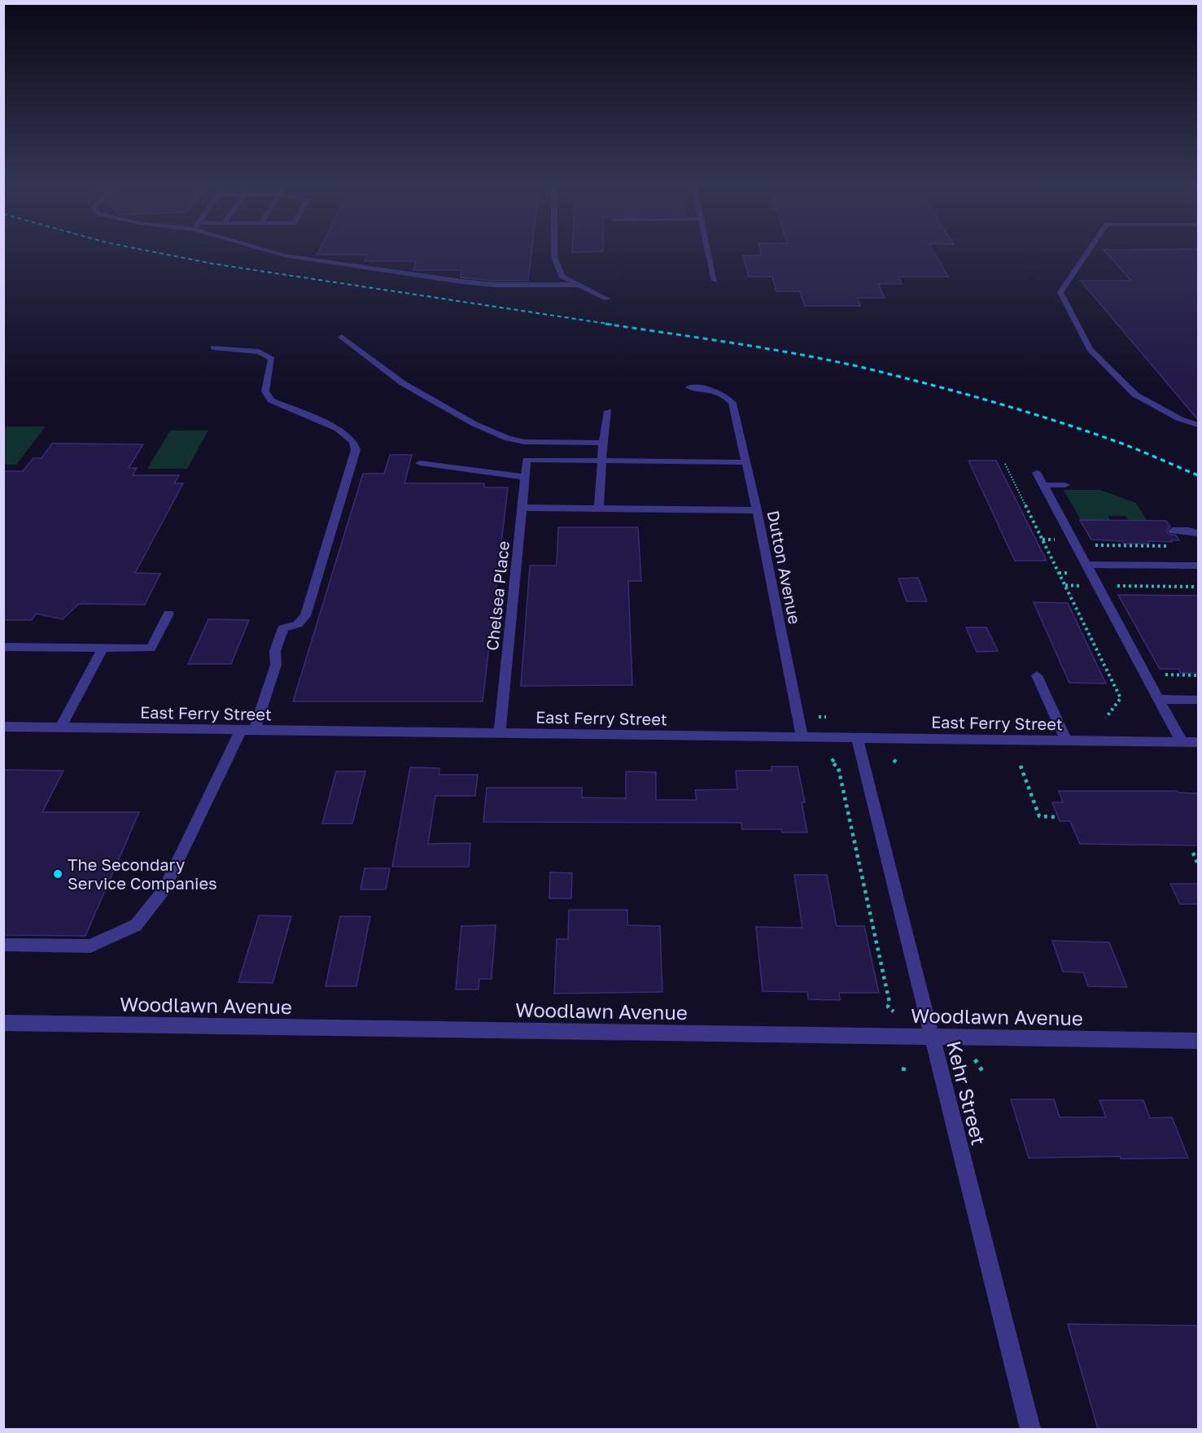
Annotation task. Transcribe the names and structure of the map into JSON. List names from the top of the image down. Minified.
{"streets":{"street":["Dutton Avenue","Chelsea Place","East Ferry Street","Woodlawn Avenue","Kehr Street"]},"crossings":[["Dutton Avenue","East Ferry Street"],["Chelsea Place","East Ferry Street"],["East Ferry Street","Kehr Street"],["Woodlawn Avenue","Kehr Street"]],"places":["The Secondary Service Companies"]}
